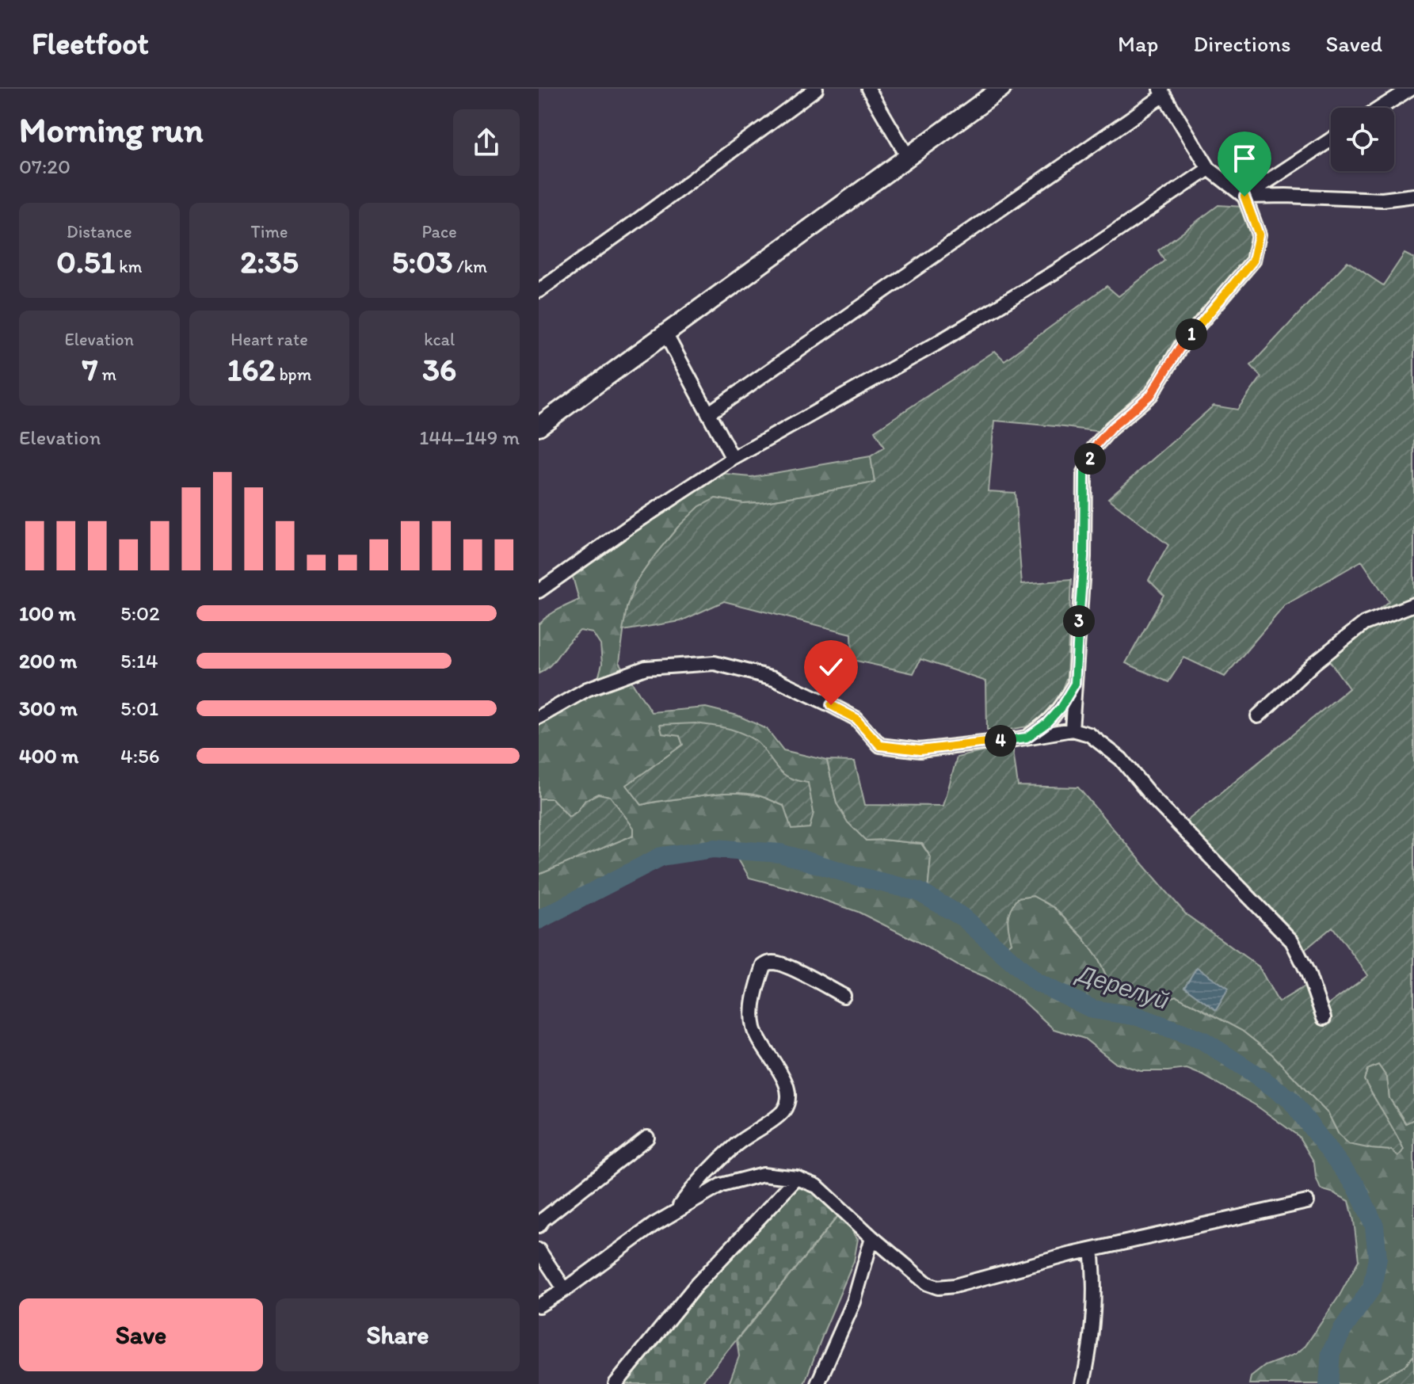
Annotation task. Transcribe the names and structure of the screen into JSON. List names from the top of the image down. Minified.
{"water":["Дерелуй"],"page":{"header":"Fleetfoot","nav":["Map","Directions","Saved"],"heading":["Morning run","07:20"],"stats":[["Distance","0.51 km"],["Time","2:35"],["Pace","5:03 /km"],["Elevation","7 m"],["Heart rate","162 bpm"],["kcal","36"]],"pins":["1","2","3","4"],"chart":["Elevation","144–149 m"],"list":[{"name":"100 m","note":"5:02"},{"name":"200 m","note":"5:14"},{"name":"300 m","note":"5:01"},{"name":"400 m","note":"4:56"}],"buttons":["Save","Share"]}}
